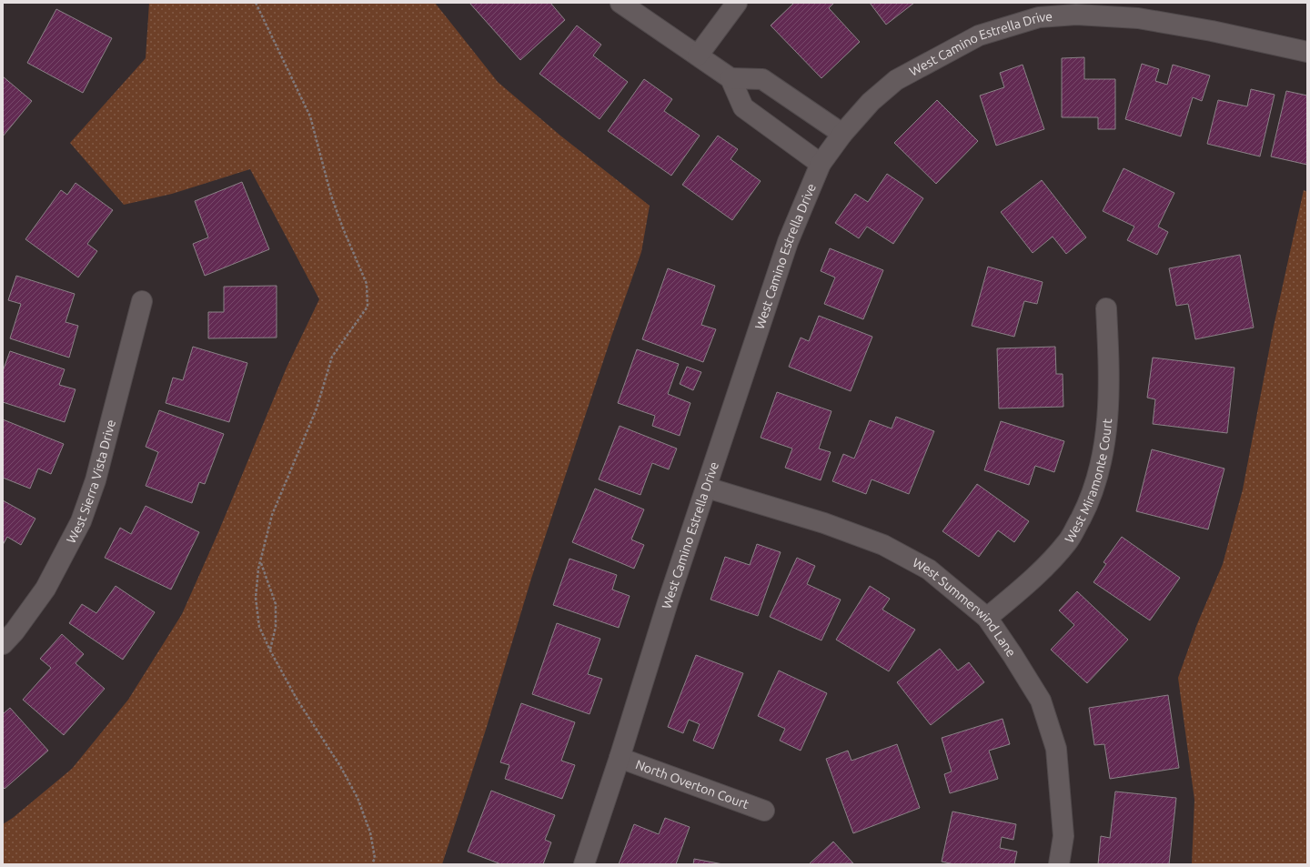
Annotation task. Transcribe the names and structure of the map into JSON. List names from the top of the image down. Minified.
{"streets":{"street":["West Camino Estrella Drive","West Miramonte Court","West Sierra Vista Drive","West Summerwind Lane","North Overton Court"]},"crossings":[["West Camino Estrella Drive","West Summerwind Lane"],["West Camino Estrella Drive","North Overton Court"],["West Miramonte Court","West Summerwind Lane"]]}
